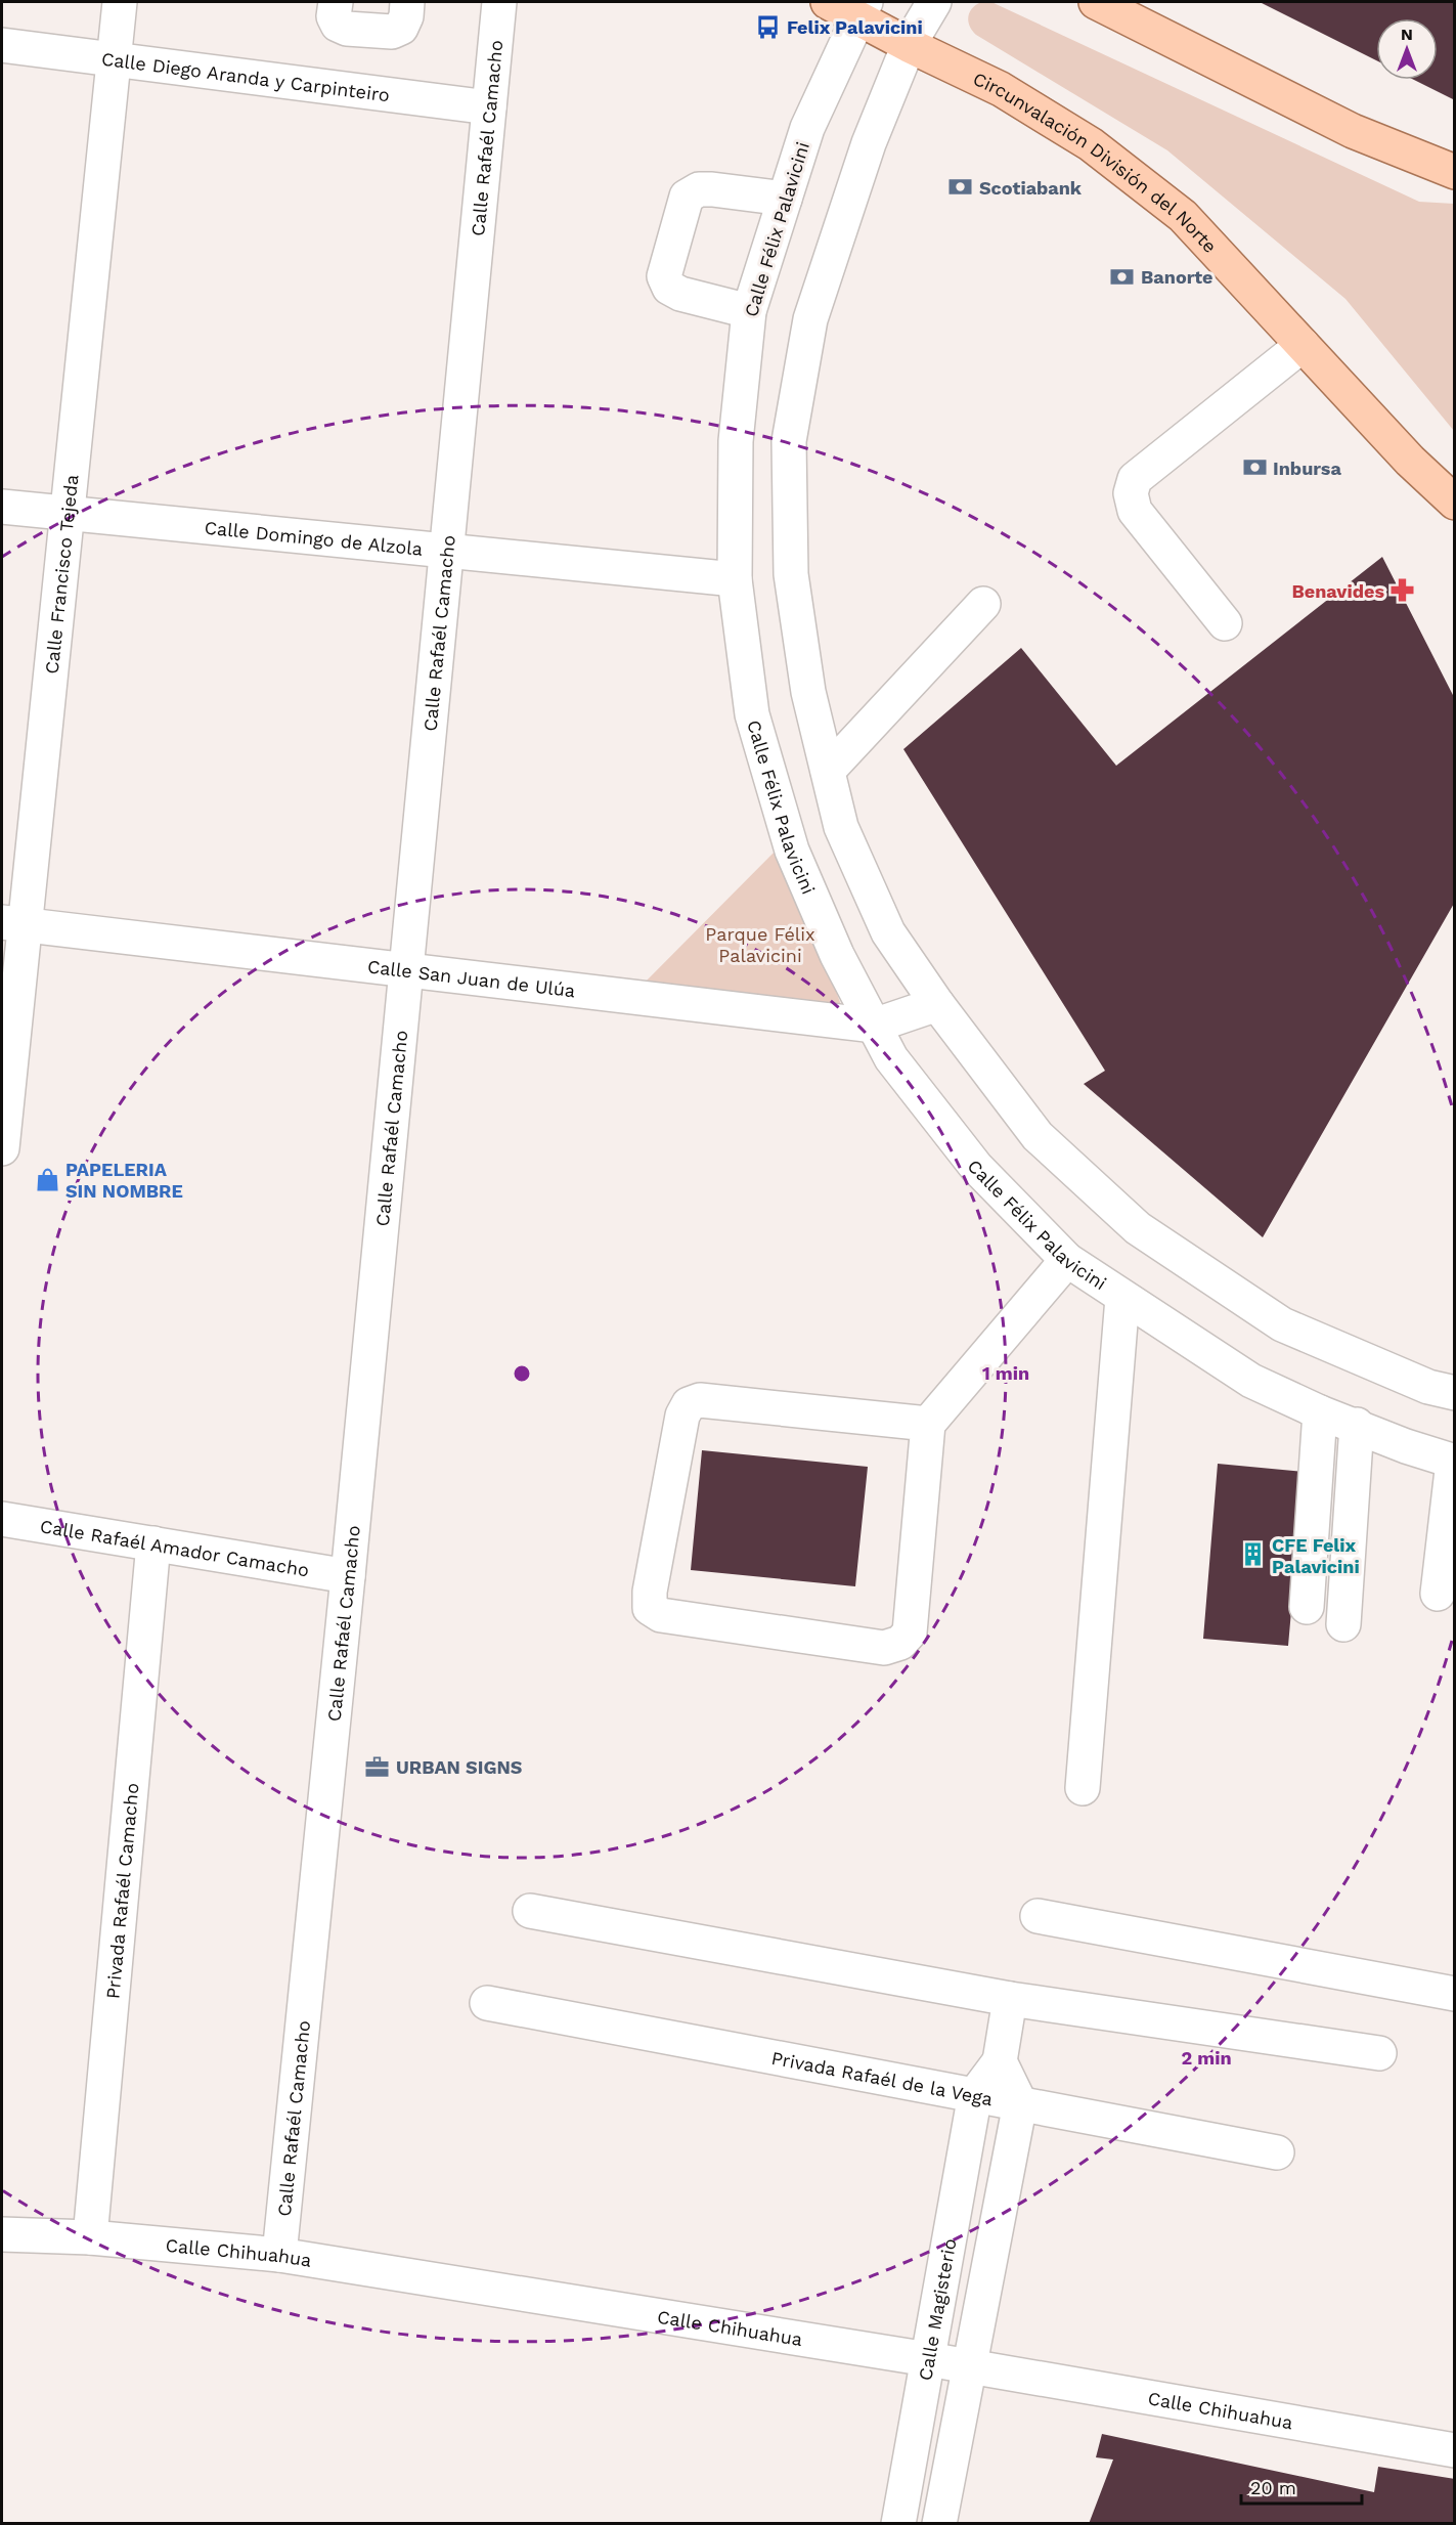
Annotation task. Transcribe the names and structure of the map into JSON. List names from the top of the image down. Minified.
{"streets":{"main road":["Circunvalación División del Norte"],"street":["Calle Diego Aranda y Carpinteiro","Calle Rafaél Camacho","Calle Félix Palavicini","Calle Domingo de Alzola","Calle Francisco Tejeda","Calle San Juan de Ulúa","Calle Rafaél Amador Camacho","Privada Rafaél Camacho","Privada Rafaél de la Vega","Calle Chihuahua","Calle Magisterio"]},"crossings":[["Calle Diego Aranda y Carpinteiro","Calle Rafaél Camacho"],["Calle Diego Aranda y Carpinteiro","Calle Francisco Tejeda"],["Calle Rafaél Camacho","Calle Domingo de Alzola"],["Calle Rafaél Camacho","Calle San Juan de Ulúa"],["Calle Rafaél Camacho","Calle Rafaél Amador Camacho"],["Calle Rafaél Camacho","Calle Chihuahua"],["Circunvalación División del Norte","Calle Félix Palavicini"],["Calle Félix Palavicini","Calle Domingo de Alzola"],["Calle Félix Palavicini","Calle San Juan de Ulúa"],["Calle Domingo de Alzola","Calle Francisco Tejeda"],["Calle Francisco Tejeda","Calle San Juan de Ulúa"],["Calle Rafaél Amador Camacho","Privada Rafaél Camacho"],["Privada Rafaél Camacho","Calle Chihuahua"],["Privada Rafaél de la Vega","Calle Magisterio"],["Calle Chihuahua","Calle Magisterio"]],"parks":["Parque Félix Palavicini"],"places":{"bus stop":["Felix Palavicini"],"bank":["Scotiabank","Banorte","Inbursa"],"pharmacy":["Benavides"],"shop":["PAPELERIA SIN NOMBRE"],"building":["CFE Felix Palavicini"],"office":["URBAN SIGNS"]},"scale_bar":"20 m","north":"top","rings":["1 min","2 min"]}
